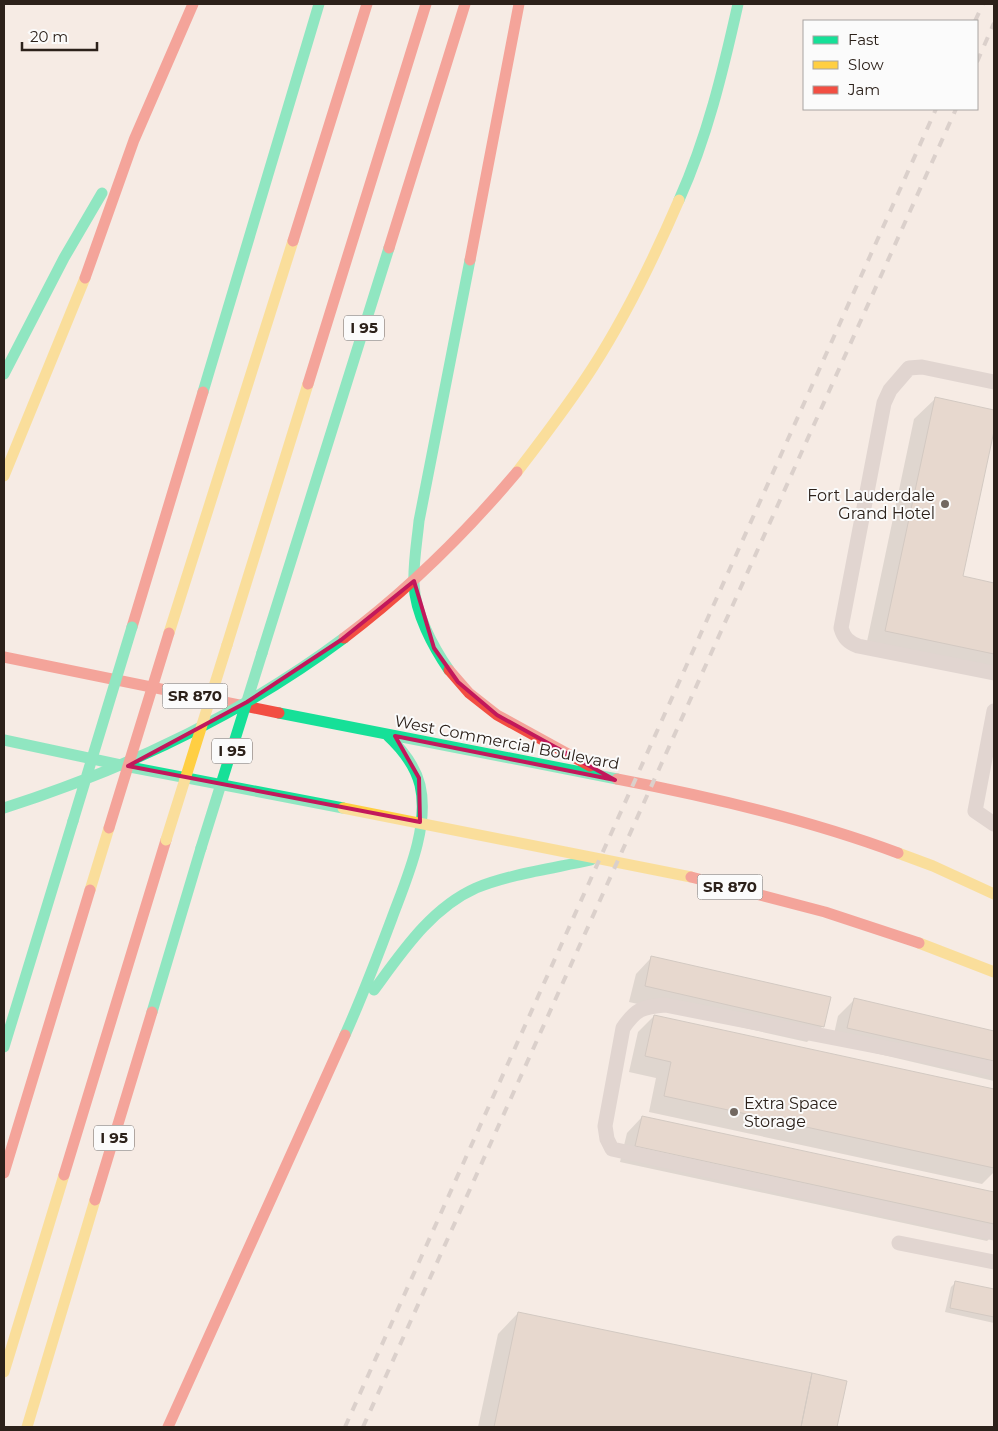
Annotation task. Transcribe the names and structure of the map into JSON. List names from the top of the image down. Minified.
{"streets":{"highway":["I 95","SR 870","West Commercial Boulevard"]},"places":["Fort Lauderdale Grand Hotel","Extra Space Storage"],"legend":["Fast","Slow","Jam"],"scale_bar":"20 m"}
